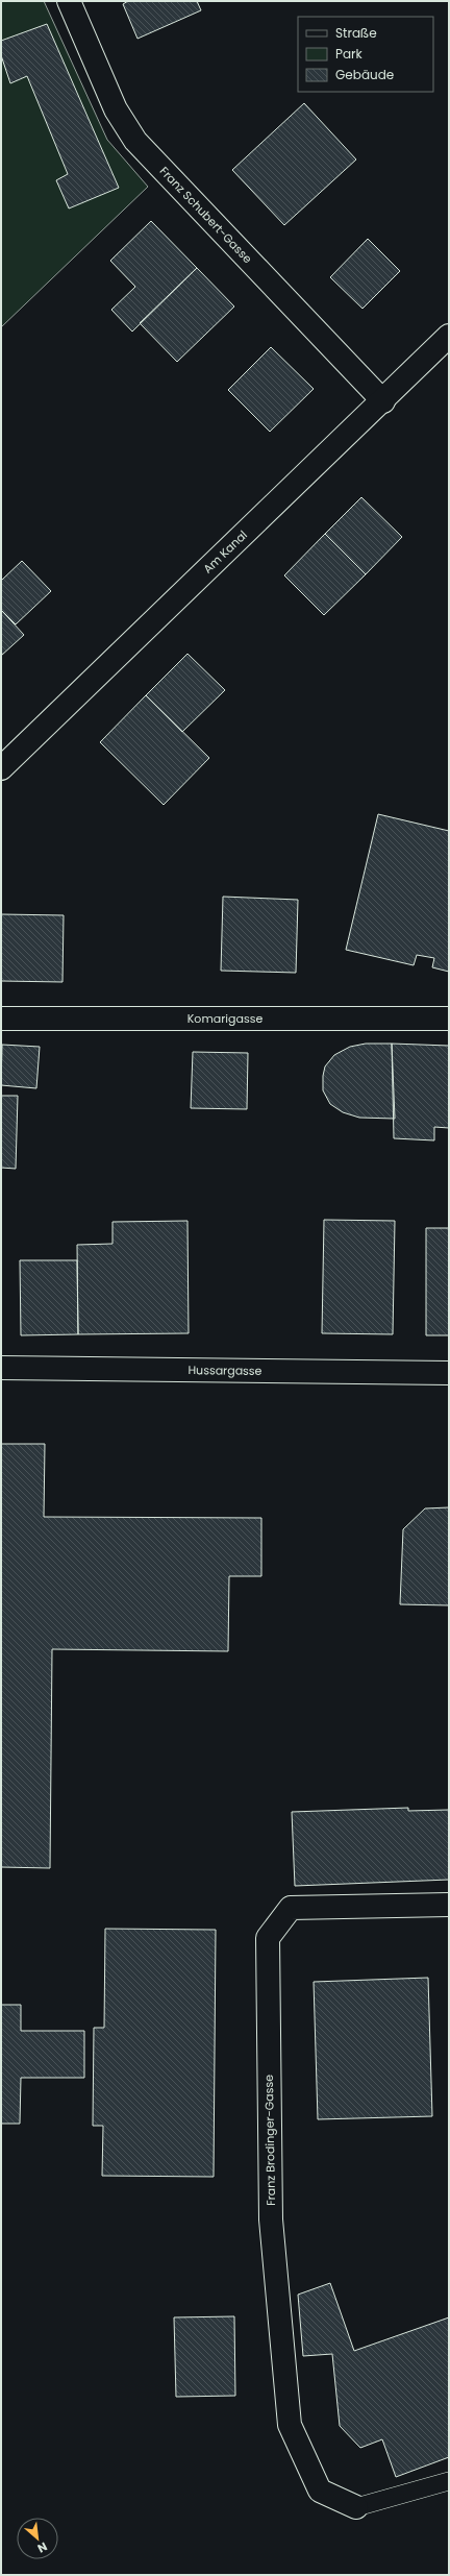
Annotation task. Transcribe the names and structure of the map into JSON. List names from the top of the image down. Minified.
{"streets":{"street":["Franz Schubert-Gasse","Am Kanal","Komarigasse","Hussargasse","Franz Brodinger-Gasse"]},"crossings":[["Franz Schubert-Gasse","Am Kanal"]],"legend":["Straße","Park","Gebäude"],"north":"bottom right"}
